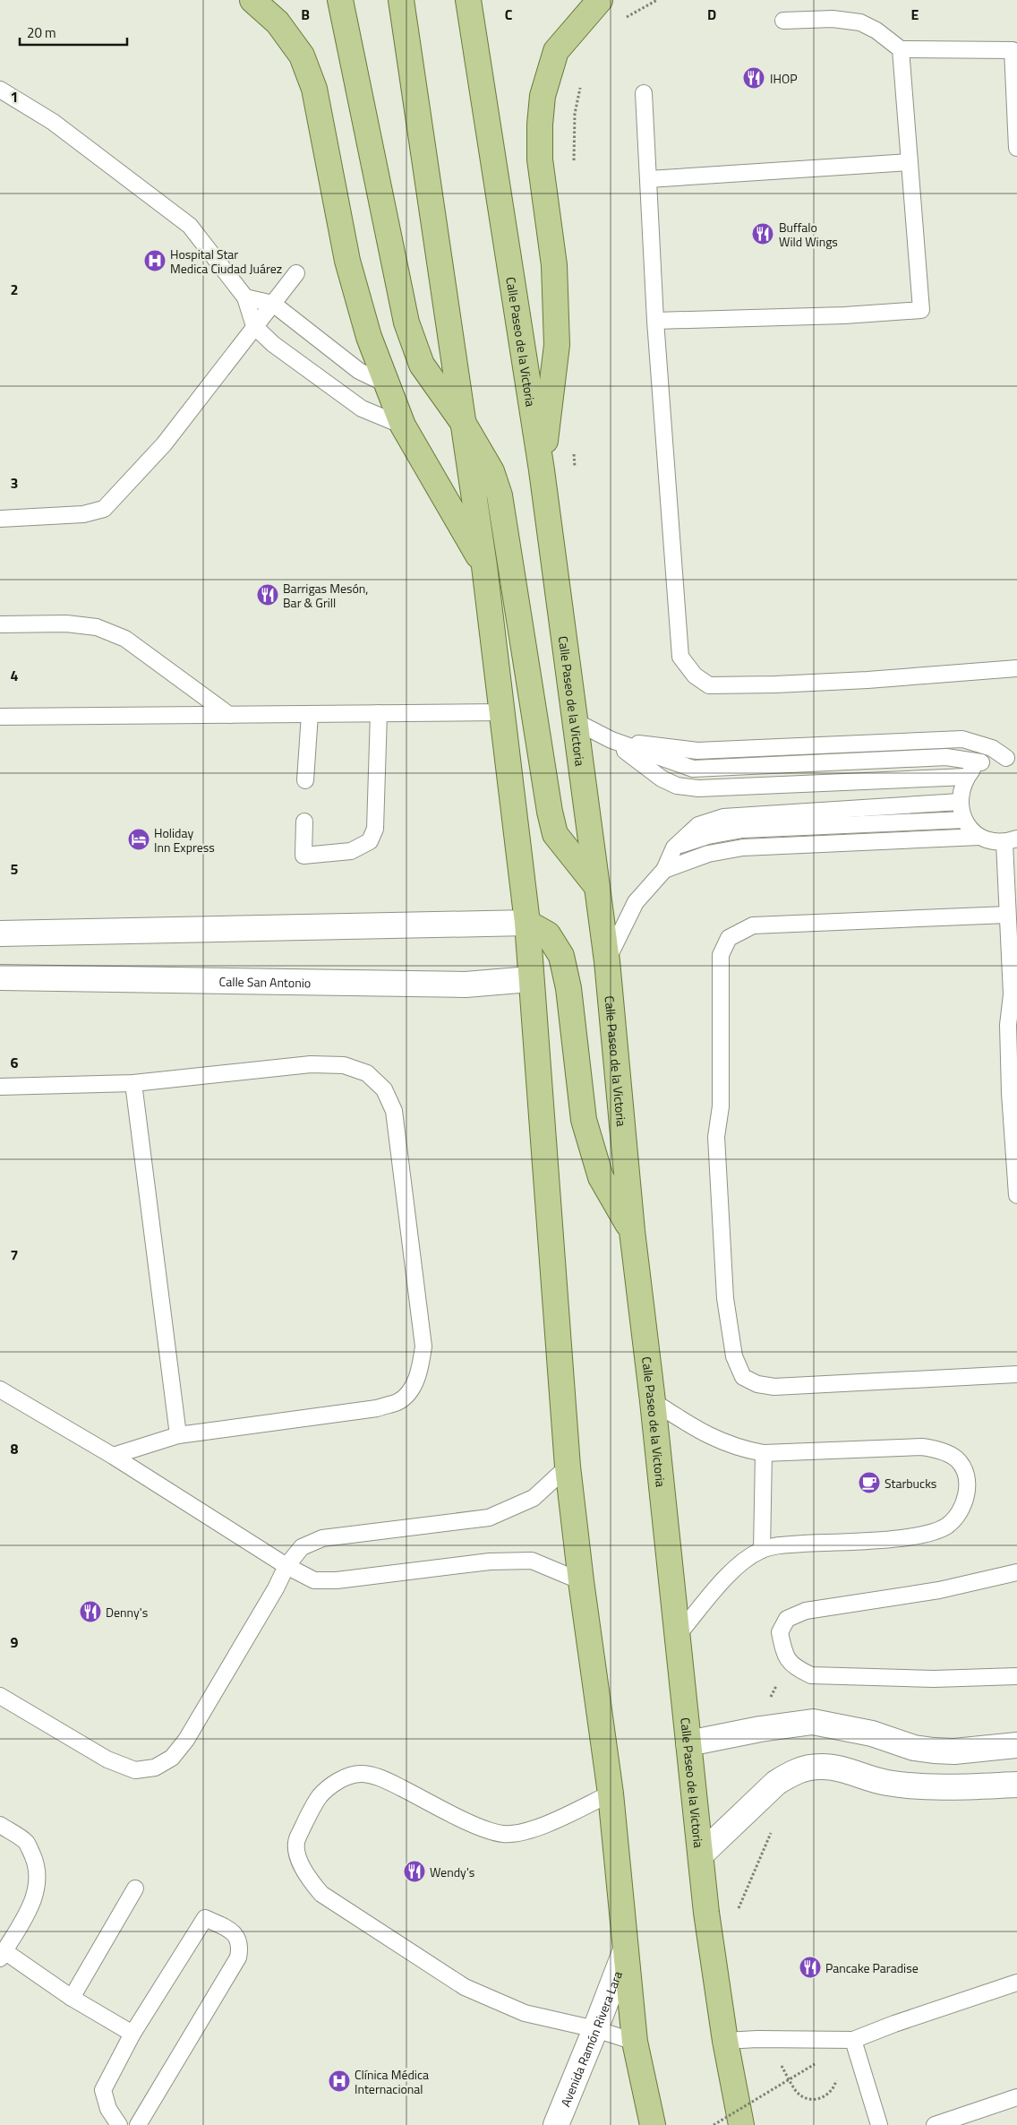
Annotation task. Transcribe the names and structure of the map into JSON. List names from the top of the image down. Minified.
{"streets":{"main road":["Calle Paseo de la Victoria"],"street":["Calle San Antonio","Avenida Ramón Rivera Lara"]},"places":{"restaurant":["IHOP","Buffalo Wild Wings","Barrigas Mesón, Bar & Grill","Denny's","Wendy's","Pancake Paradise"],"hospital":["Hospital Star Medica Ciudad Juárez","Clínica Médica Internacional"],"hotel":["Holiday Inn Express"],"cafe":["Starbucks"]},"scale_bar":"20 m","grid":{"columns":["B","C","D","E"],"rows":["1","2","3","4","5","6","7","8","9"]}}
